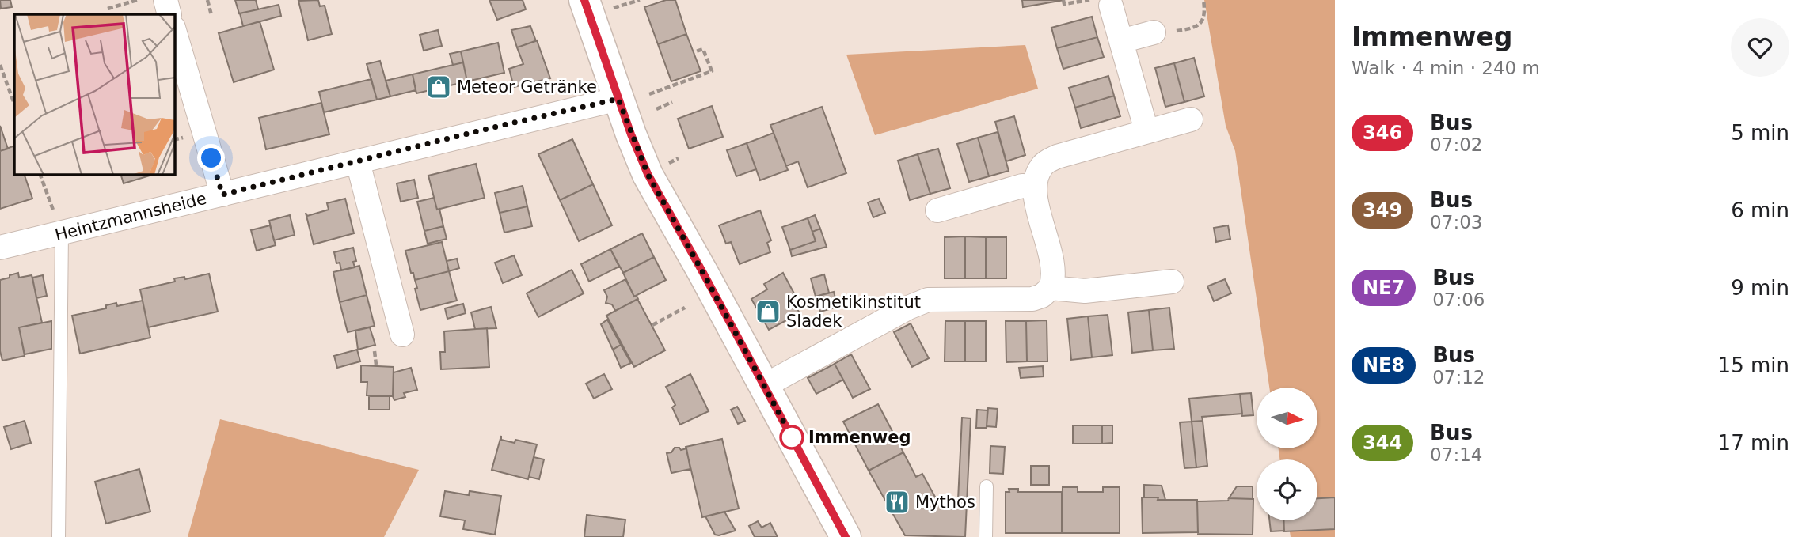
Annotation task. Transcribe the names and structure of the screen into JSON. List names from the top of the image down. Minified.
{"streets":{"street":["Heintzmannsheide"]},"places":{"shop":["Meteor Getränke","Kosmetikinstitut Sladek"],"other":["Immenweg"],"restaurant":["Mythos"]},"lines":["bus line 346"],"north":"right","page":{"heading":["Immenweg","Walk · 4 min · 240 m"],"list":[{"mark":"346","name":"Bus","note":"07:02","value":"5 min"},{"mark":"349","name":"Bus","note":"07:03","value":"6 min"},{"mark":"NE7","name":"Bus","note":"07:06","value":"9 min"},{"mark":"NE8","name":"Bus","note":"07:12","value":"15 min"},{"mark":"344","name":"Bus","note":"07:14","value":"17 min"}]}}
